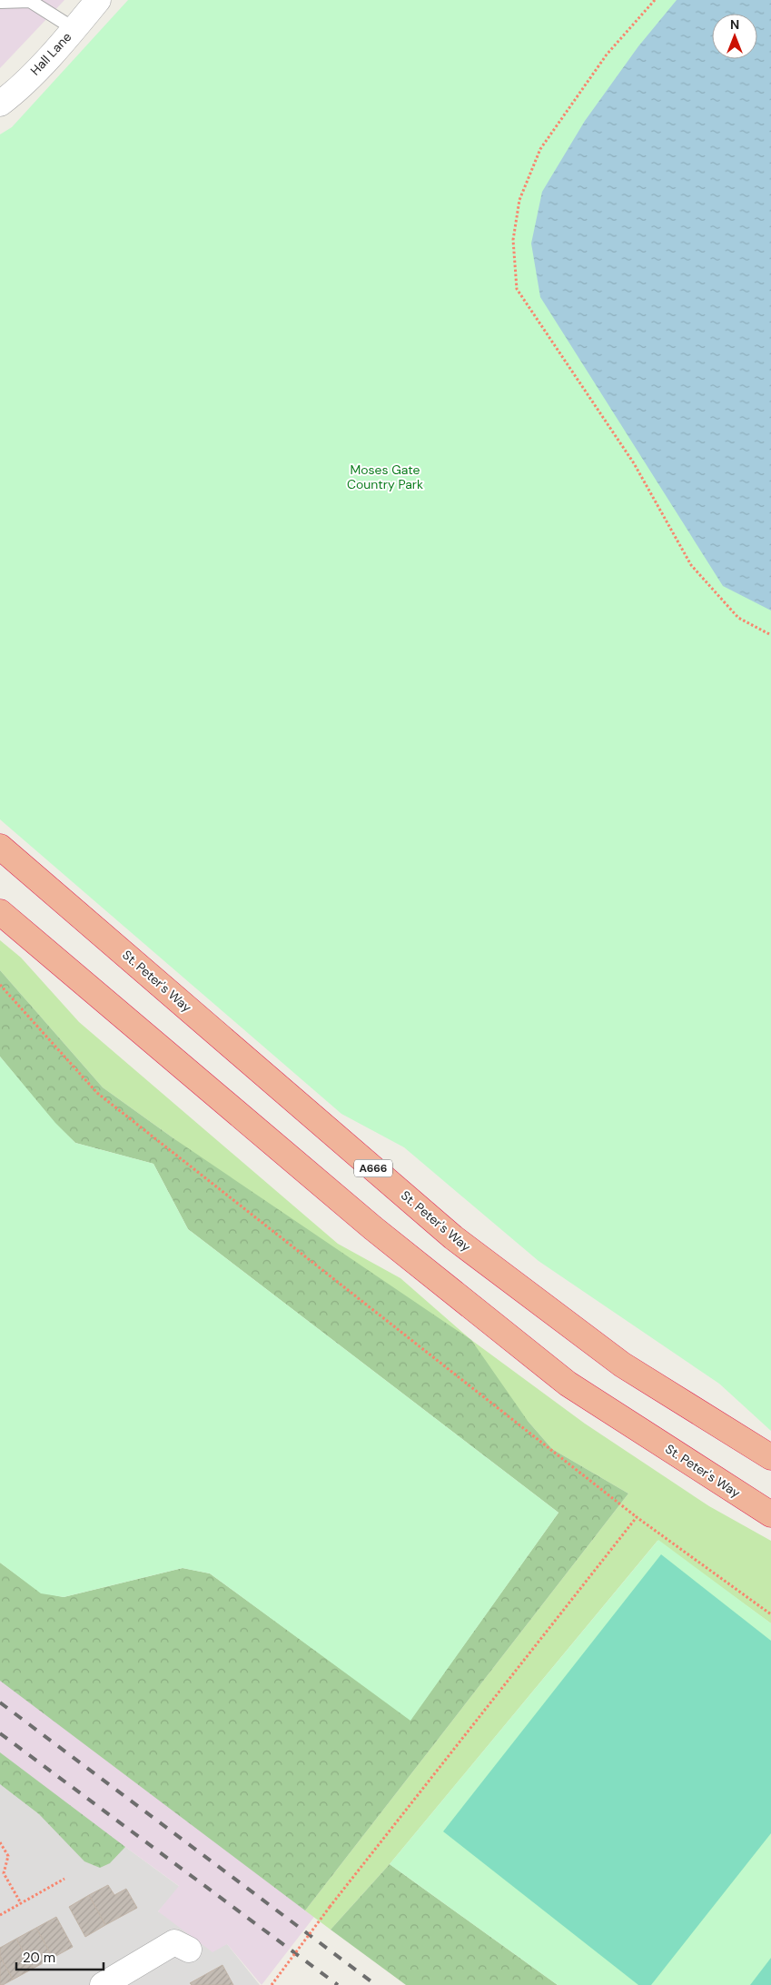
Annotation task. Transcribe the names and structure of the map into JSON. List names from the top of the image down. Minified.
{"streets":{"highway":["St. Peter's Way","A666"],"street":["Hall Lane"]},"parks":["Moses Gate Country Park"],"scale_bar":"20 m","north":"top"}
